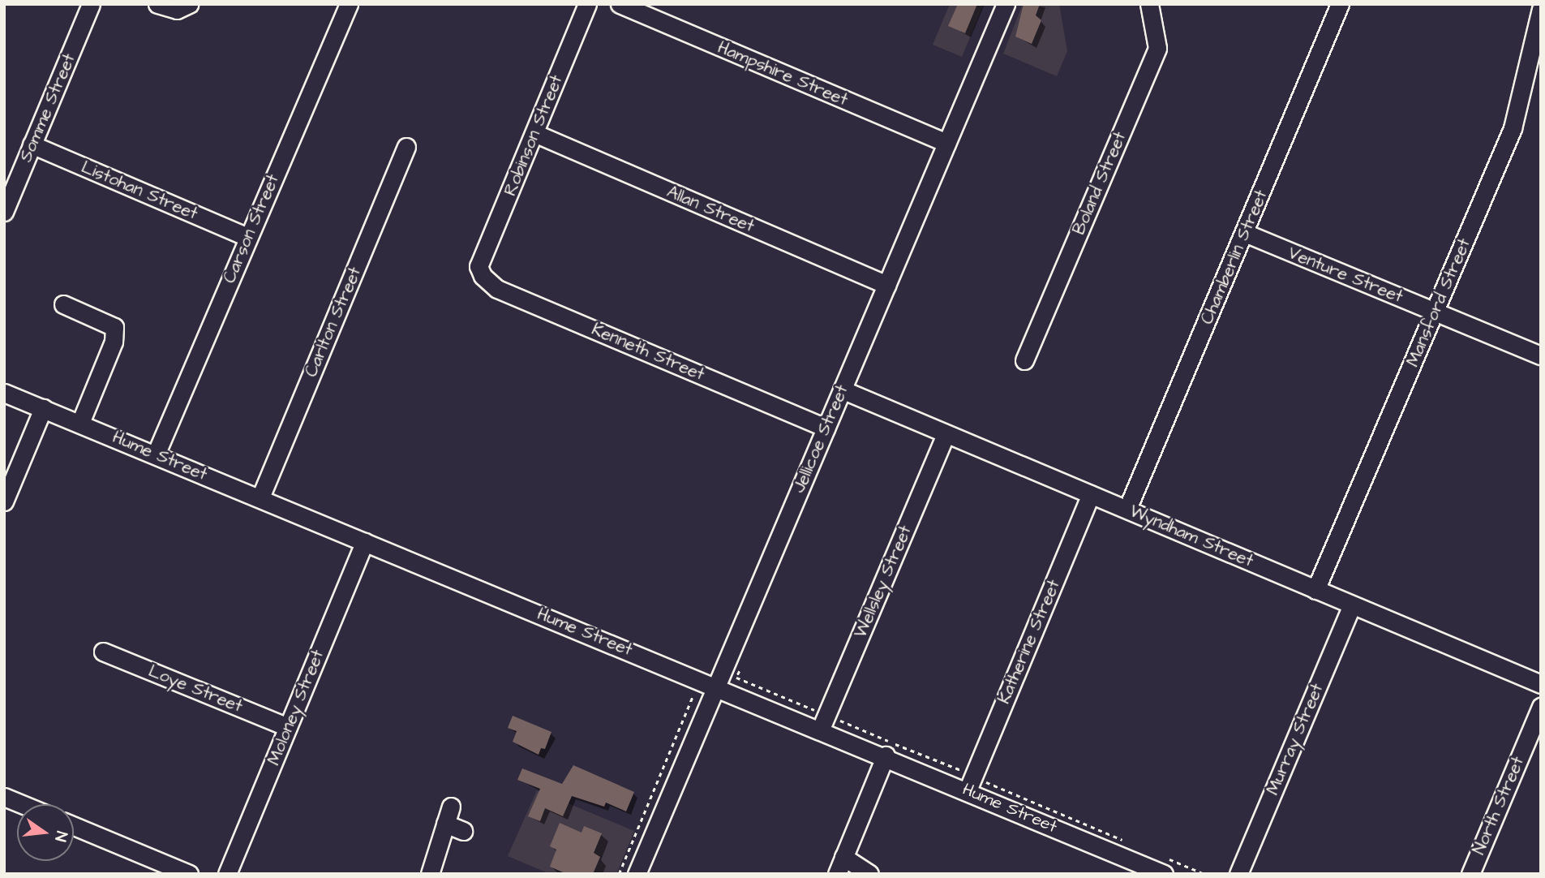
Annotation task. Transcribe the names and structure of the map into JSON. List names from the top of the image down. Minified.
{"streets":{"street":["Hampshire Street","Somme Street","Robinson Street","Boland Street","Listohan Street","Allan Street","Carson Street","Chamberlin Street","Venture Street","Mansford Street","Carlton Street","Kenneth Street","Jellicoe Street","Hume Street","Wyndham Street","Wellsley Street","Katherine Street","Loye Street","Moloney Street","Murray Street","North Street"]},"crossings":[["Hampshire Street","Jellicoe Street"],["Somme Street","Listohan Street"],["Robinson Street","Allan Street"],["Robinson Street","Kenneth Street"],["Listohan Street","Carson Street"],["Allan Street","Jellicoe Street"],["Carson Street","Hume Street"],["Chamberlin Street","Venture Street"],["Chamberlin Street","Wyndham Street"],["Venture Street","Mansford Street"],["Mansford Street","Wyndham Street"],["Carlton Street","Hume Street"],["Kenneth Street","Jellicoe Street"],["Jellicoe Street","Hume Street"],["Jellicoe Street","Wyndham Street"],["Hume Street","Wellsley Street"],["Hume Street","Katherine Street"],["Hume Street","Moloney Street"],["Wyndham Street","Wellsley Street"],["Wyndham Street","Katherine Street"],["Wyndham Street","Murray Street"],["Loye Street","Moloney Street"]],"north":"right"}
